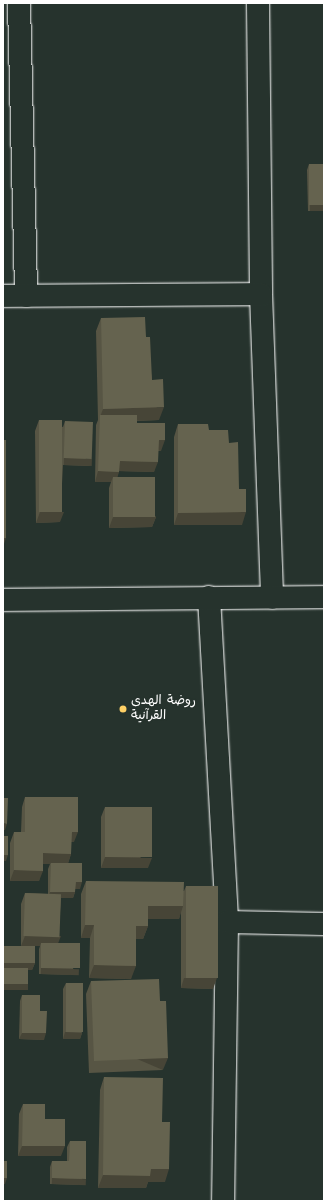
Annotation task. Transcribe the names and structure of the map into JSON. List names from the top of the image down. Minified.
{"places":["روضة الهدى القرآنية"]}
